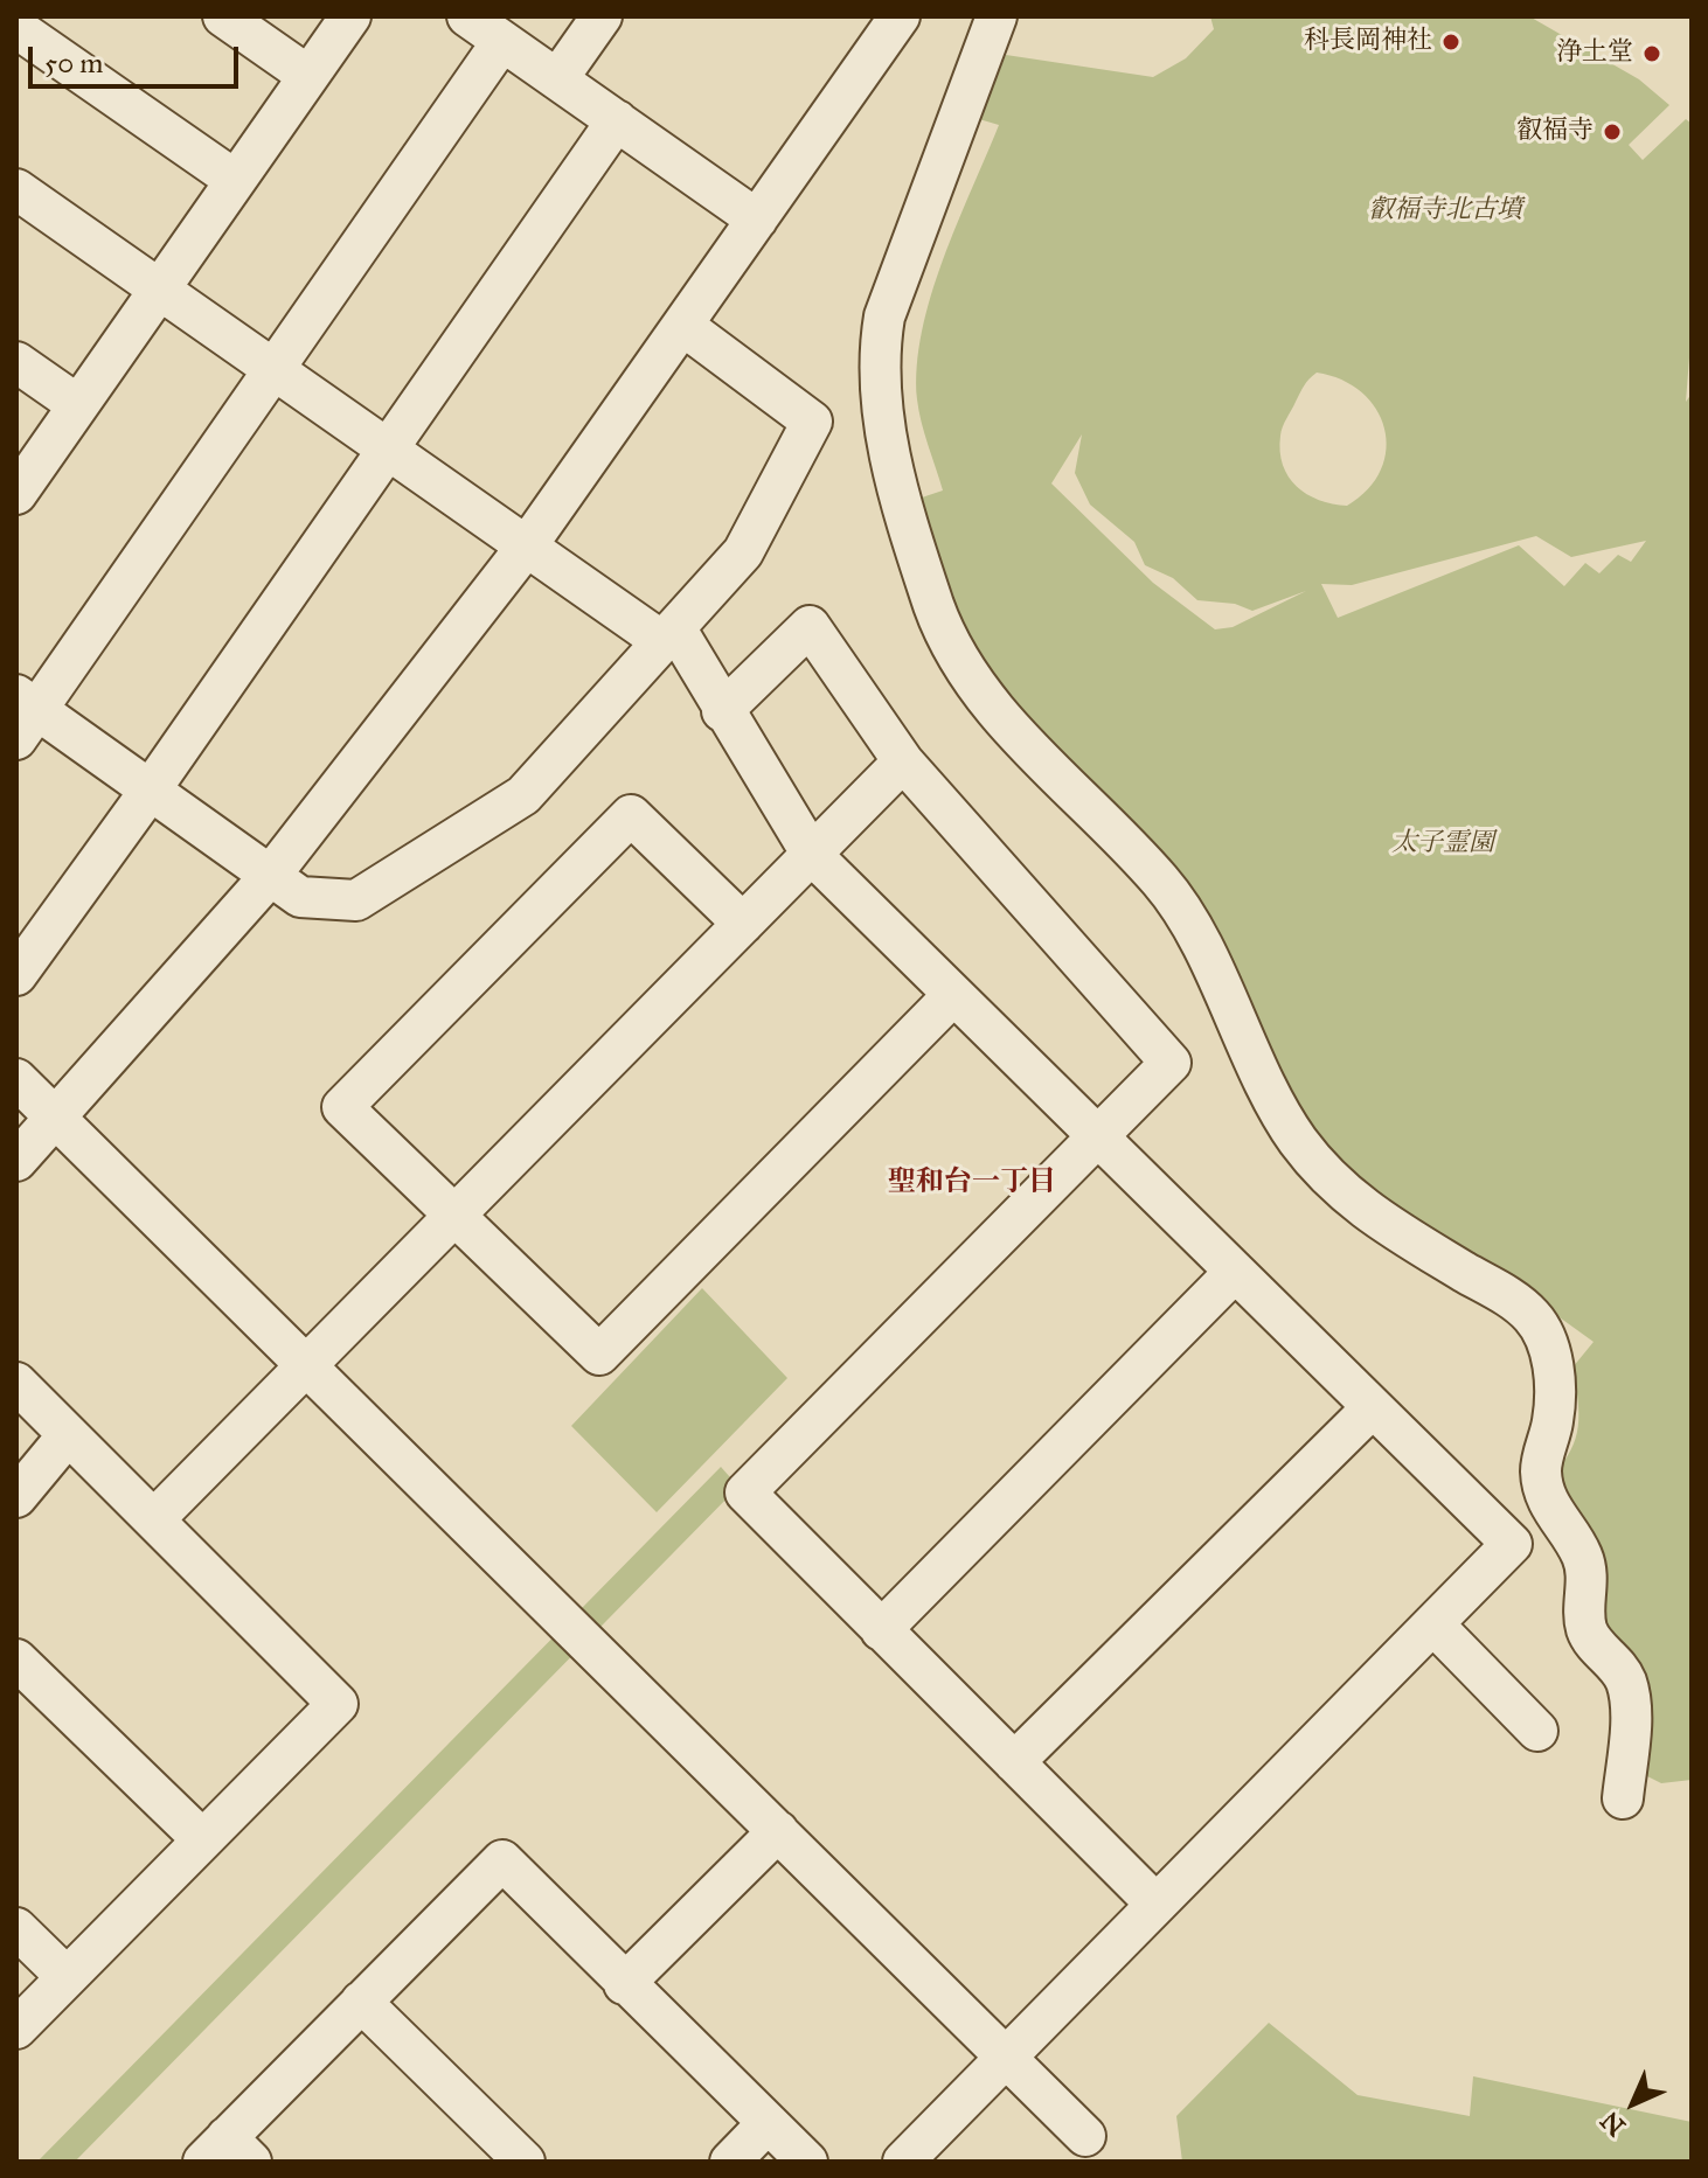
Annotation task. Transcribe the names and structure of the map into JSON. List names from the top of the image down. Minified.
{"districts":["聖和台一丁目"],"parks":["叡福寺北古墳","太子霊園"],"places":["科長岡神社","浄土堂","叡福寺"],"scale_bar":"50 m","north":"bottom left"}
